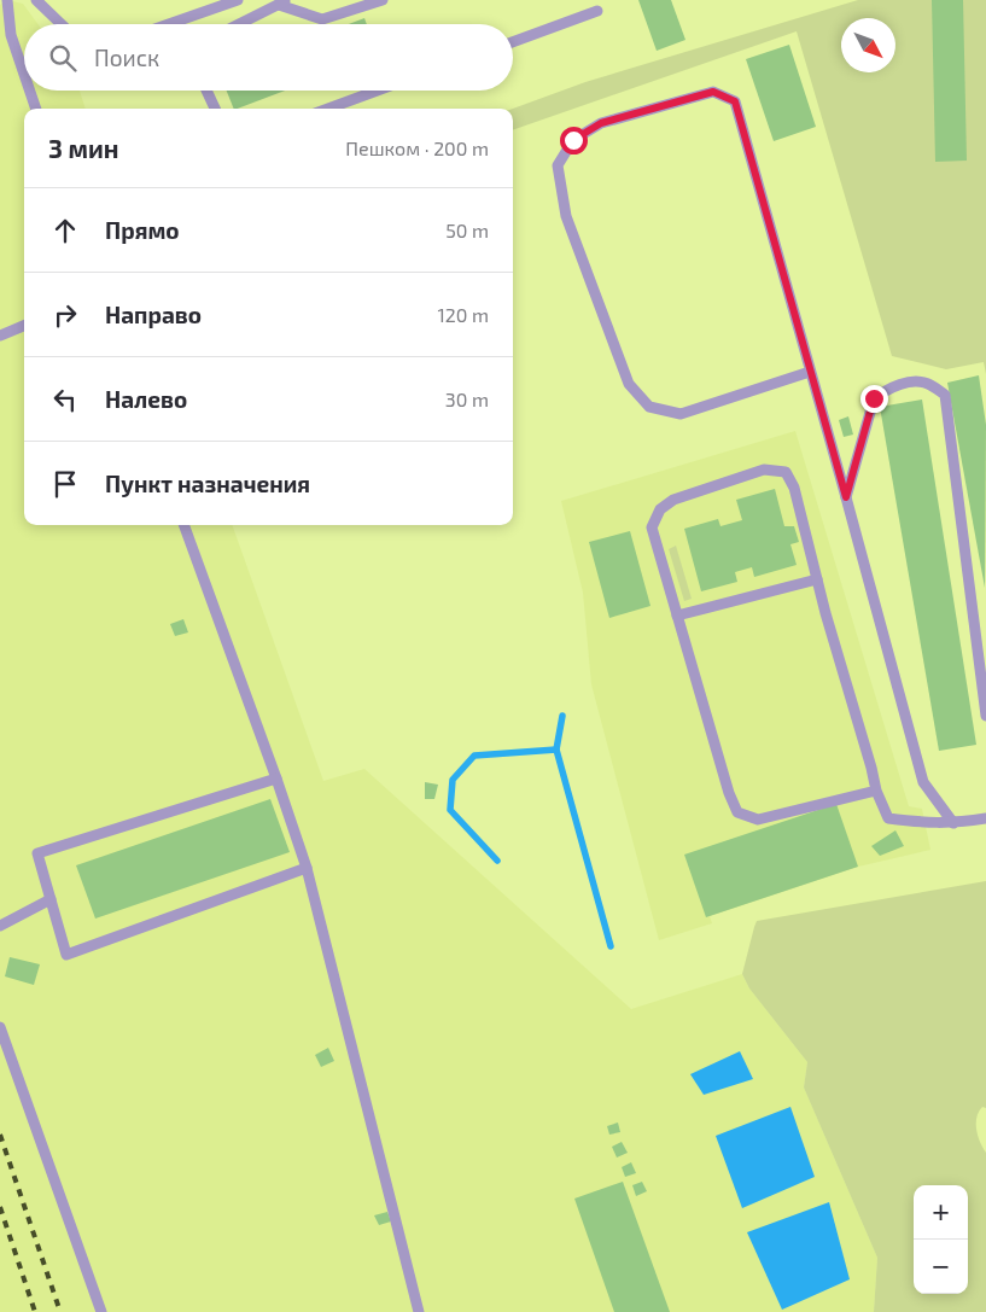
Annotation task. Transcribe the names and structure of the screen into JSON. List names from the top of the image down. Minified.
{"north":"bottom right","page":{"search":"Поиск","heading":["3 мин","Пешком · 200 m"],"list":[["Прямо","50 m"],["Направо","120 m"],["Налево","30 m"],"Пункт назначения"],"map_buttons":["+","−"]}}
